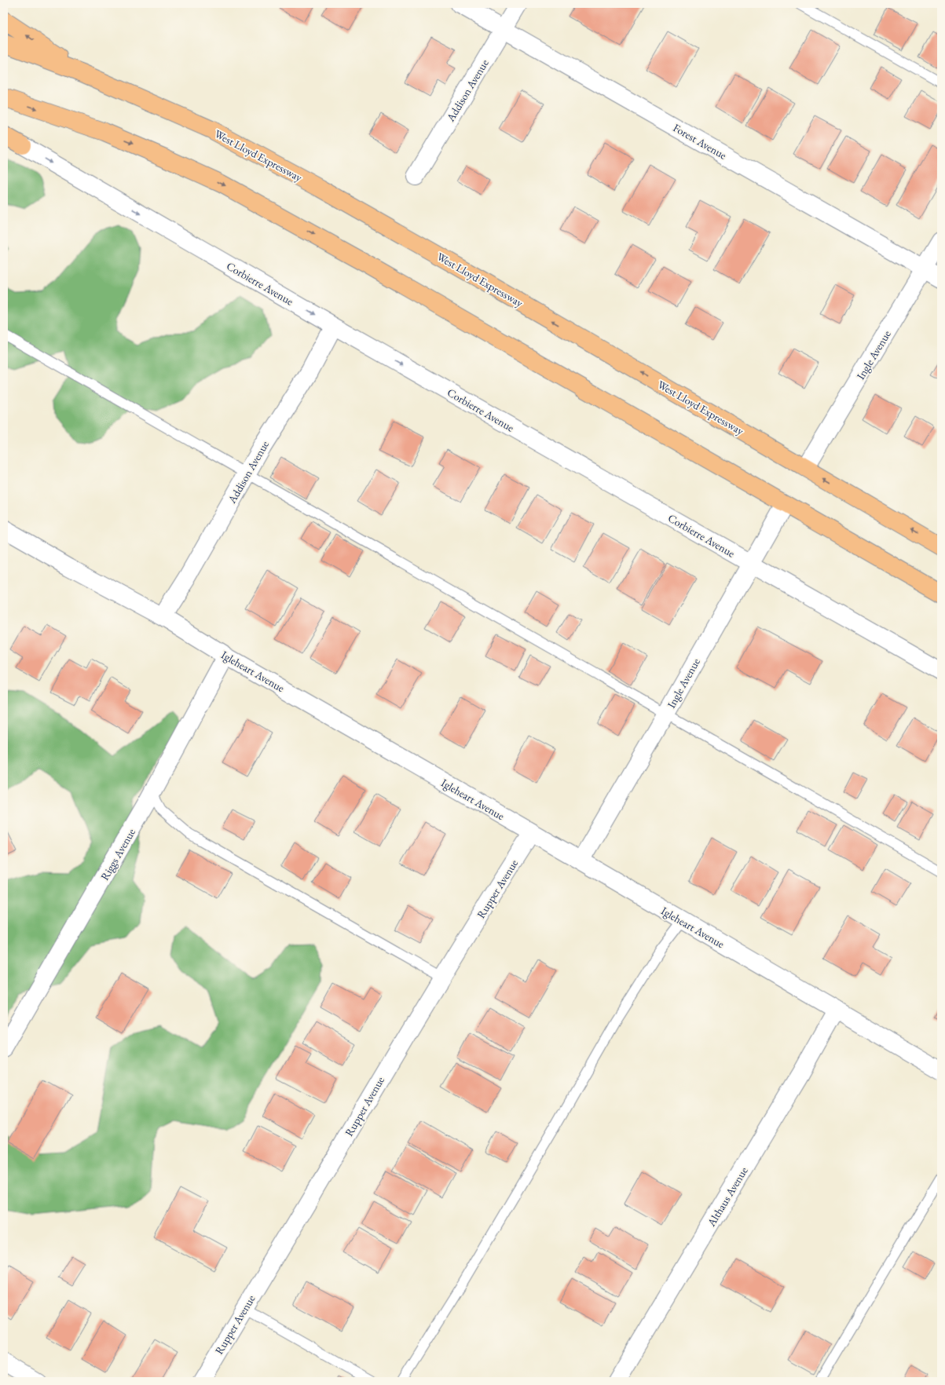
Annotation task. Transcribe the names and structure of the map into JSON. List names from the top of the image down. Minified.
{"streets":{"highway":["West Lloyd Expressway"],"street":["Addison Avenue","Forest Avenue","Corbierre Avenue","Ingle Avenue","Igleheart Avenue","Riggs Avenue","Rupper Avenue","Althaus Avenue"]},"crossings":[["Addison Avenue","Forest Avenue"],["Addison Avenue","Corbierre Avenue"],["Addison Avenue","Igleheart Avenue"],["Forest Avenue","Ingle Avenue"],["West Lloyd Expressway","Ingle Avenue"],["Corbierre Avenue","Ingle Avenue"],["Ingle Avenue","Igleheart Avenue"],["Igleheart Avenue","Riggs Avenue"],["Igleheart Avenue","Rupper Avenue"],["Igleheart Avenue","Althaus Avenue"]],"one_way":["Corbierre Avenue"]}
